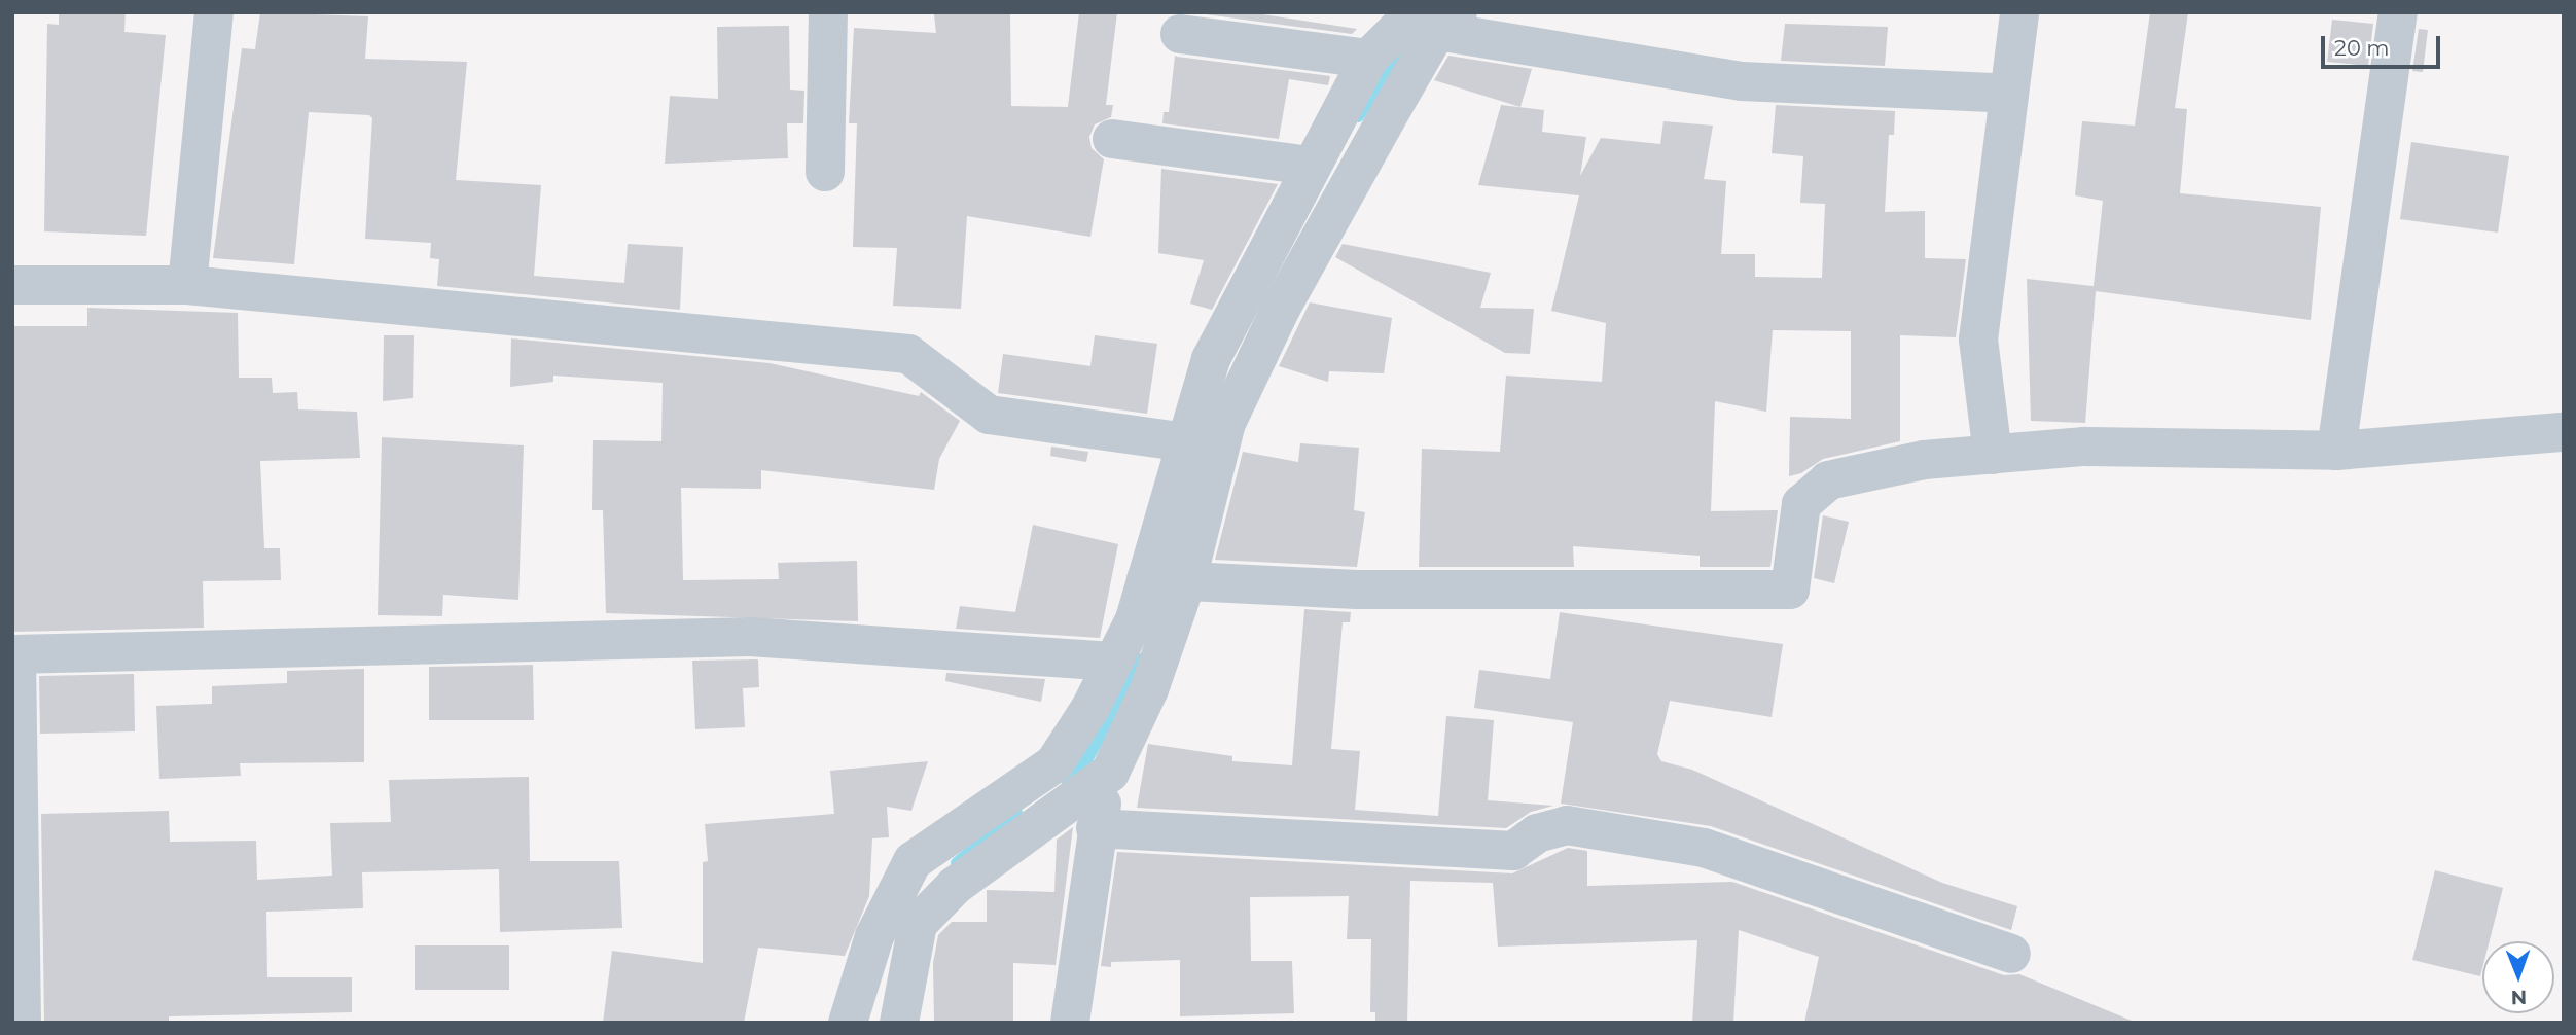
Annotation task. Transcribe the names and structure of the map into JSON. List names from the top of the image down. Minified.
{"scale_bar":"20 m","north":"bottom"}
